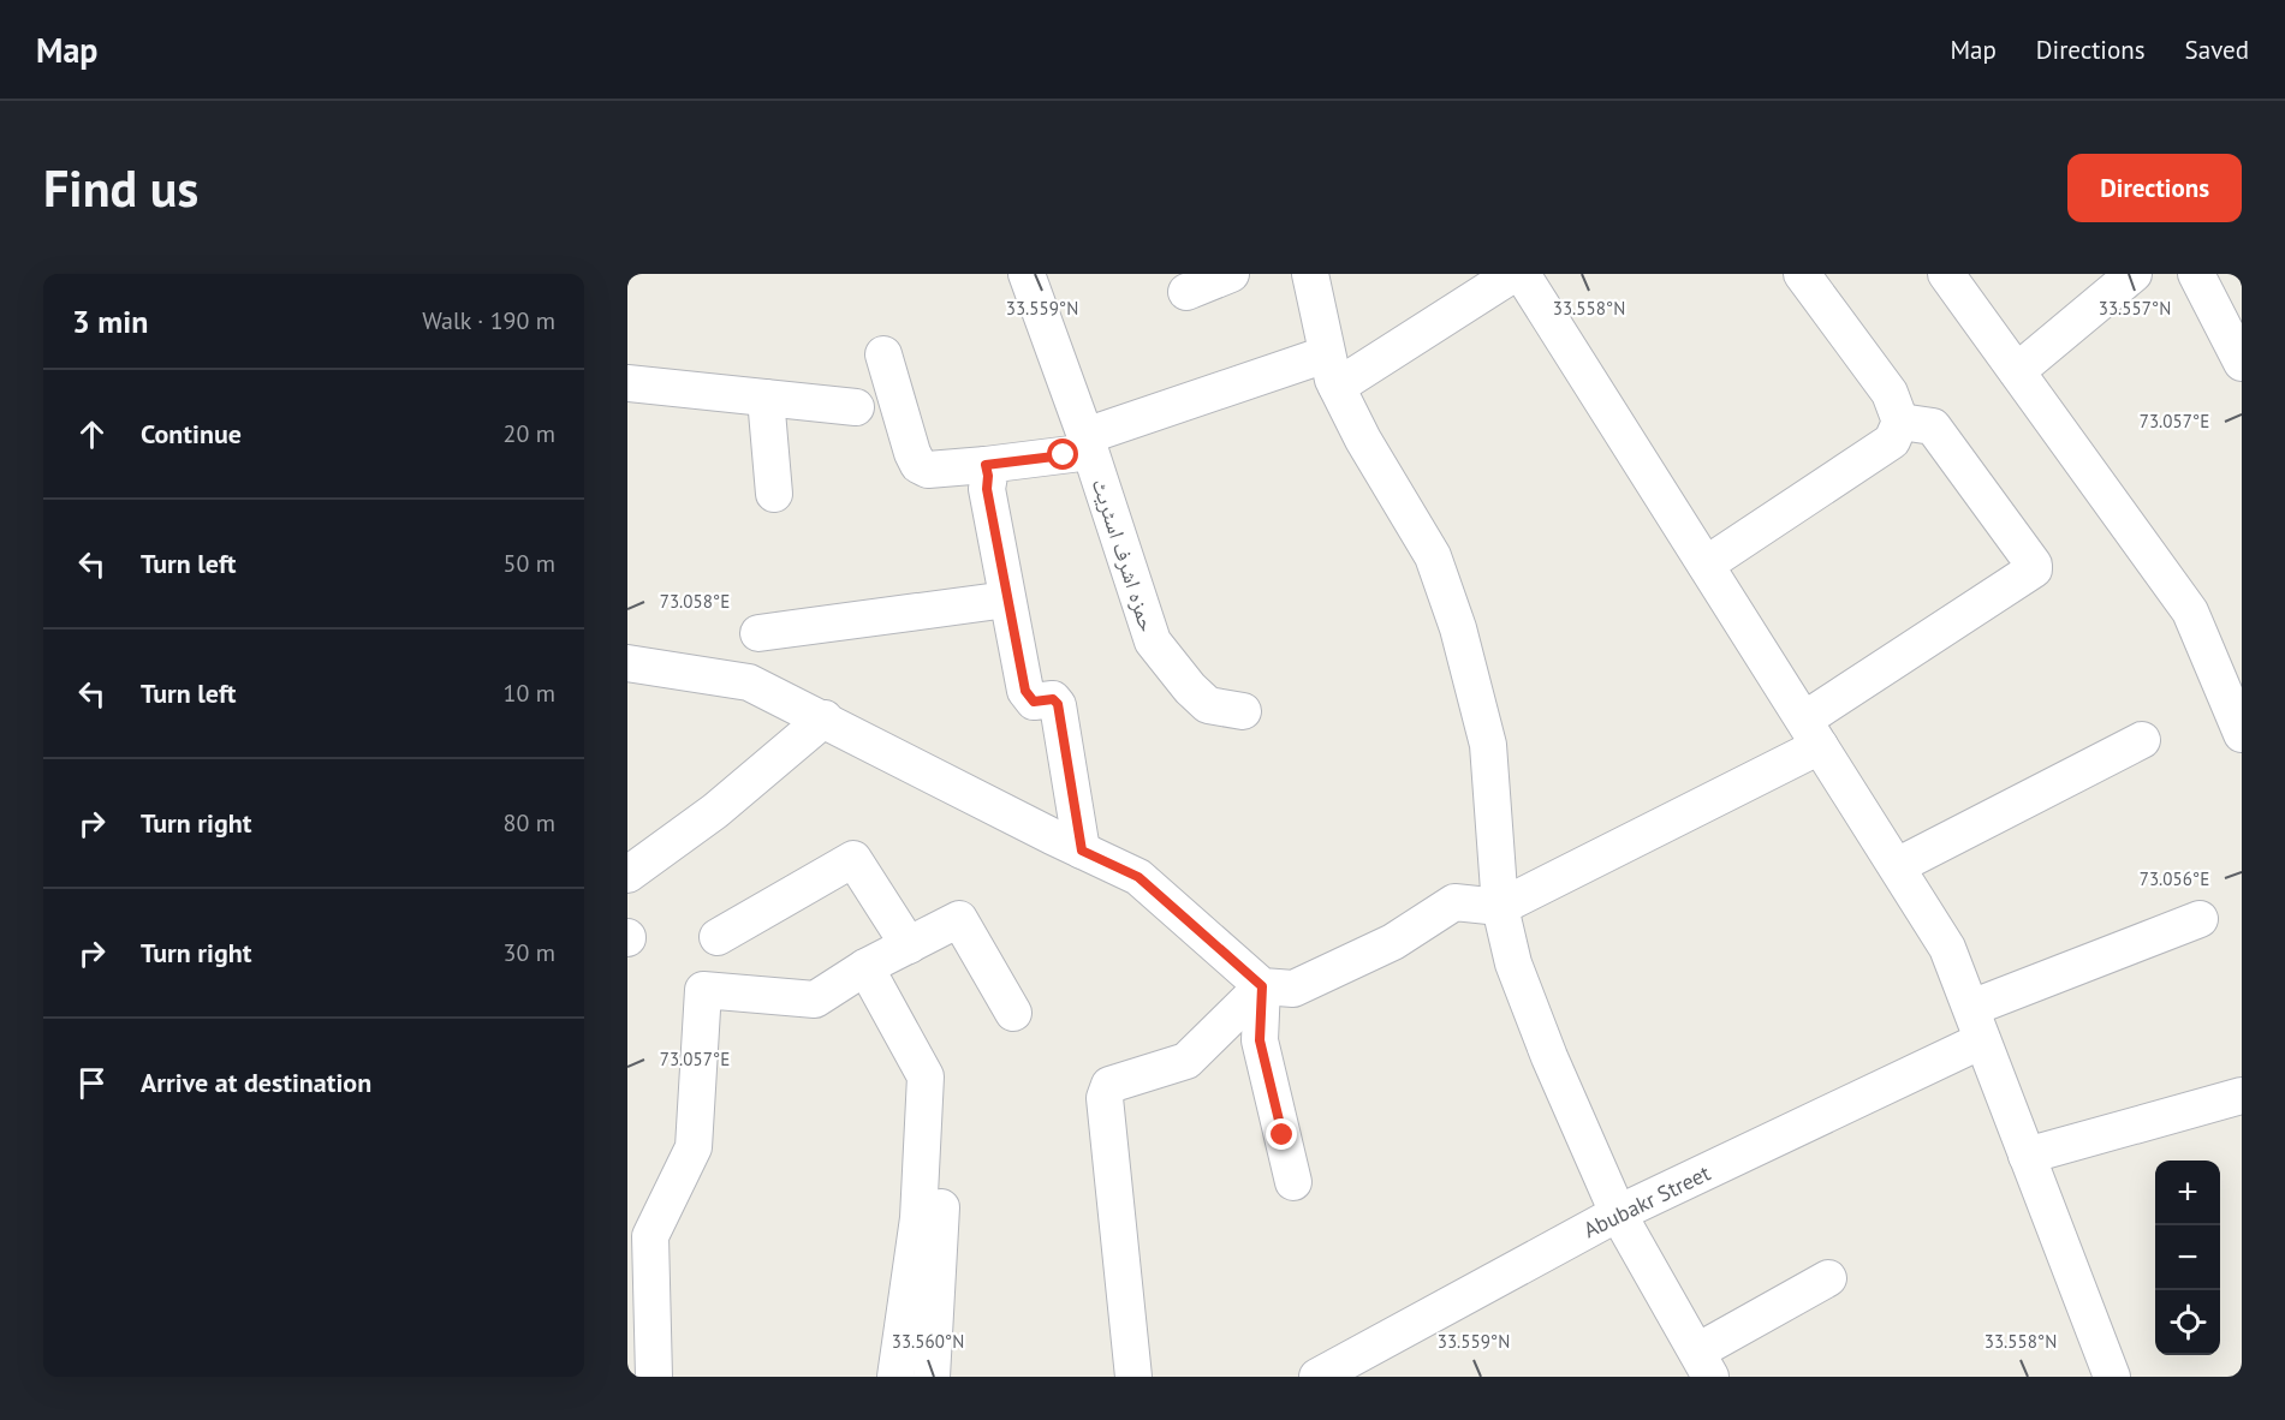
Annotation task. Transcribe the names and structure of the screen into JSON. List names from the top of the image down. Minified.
{"streets":{"street":["حمزہ اشرف اسٹریٹ","Abubakr Street"]},"page":{"header":"Map","nav":["Map","Directions","Saved"],"buttons":"Directions","title":"Find us","heading":["3 min","Walk · 190 m"],"list":[["Continue","20 m"],["Turn left","50 m"],["Turn left","10 m"],["Turn right","80 m"],["Turn right","30 m"],"Arrive at destination"],"map_buttons":["+","−"]},"coordinates":["33.559°N","33.558°N","33.557°N","73.057°E","73.058°E","73.056°E","33.560°N"]}
